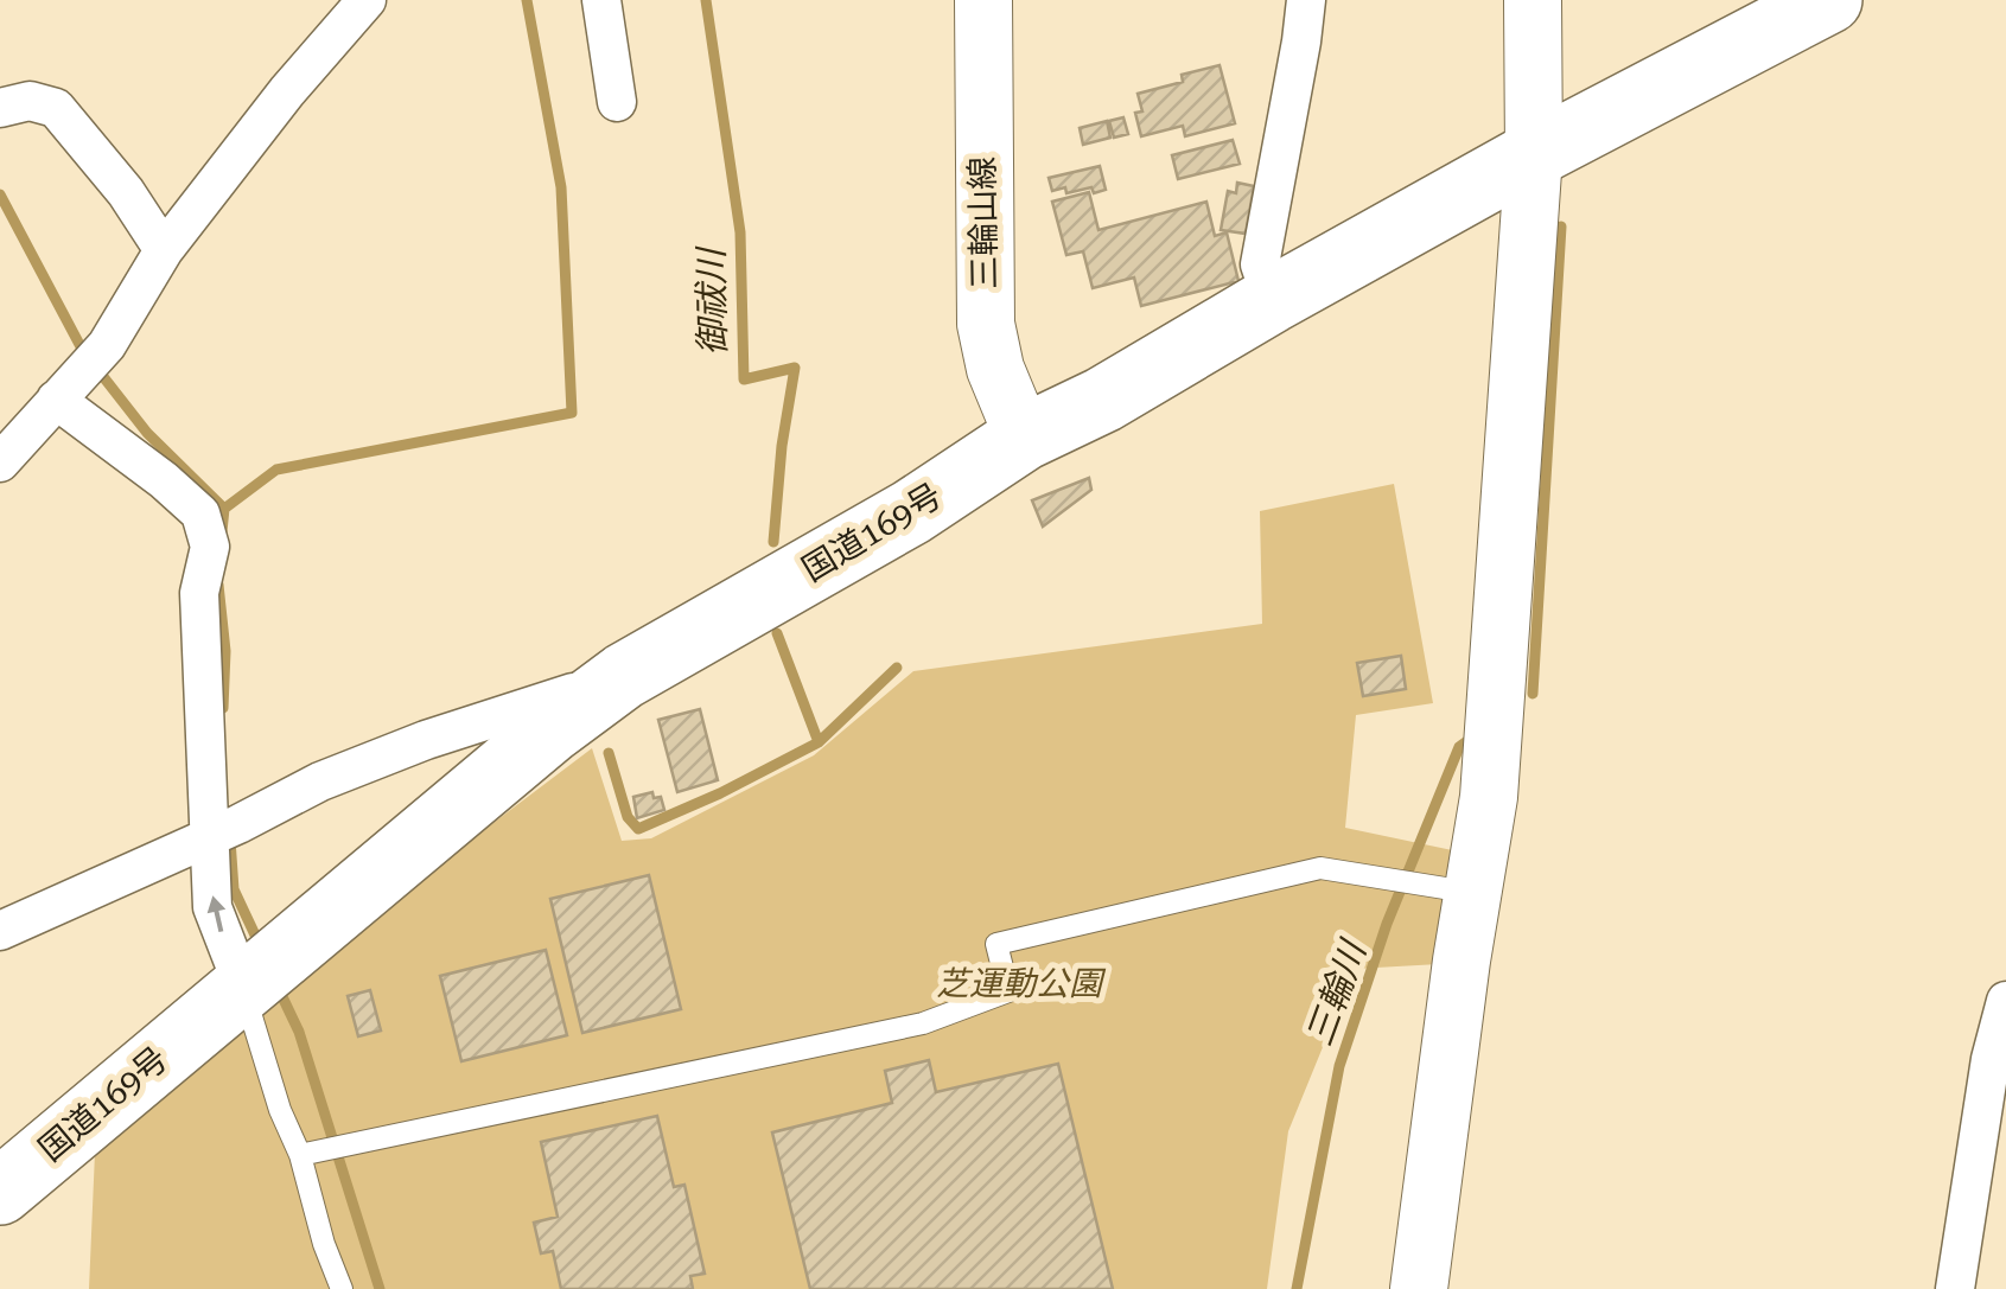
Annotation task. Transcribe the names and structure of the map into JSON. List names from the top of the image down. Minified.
{"streets":{"highway":["国道169号"],"street":["三輪山線"]},"crossings":[["三輪山線","国道169号"]],"water":["御祓川","三輪川"],"parks":["芝運動公園"]}
